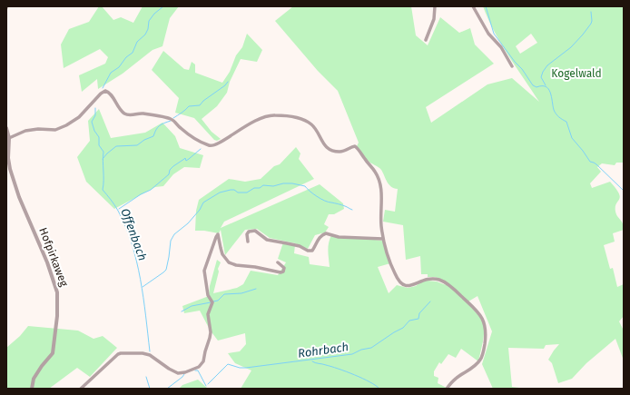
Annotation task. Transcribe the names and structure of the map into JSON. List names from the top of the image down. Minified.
{"streets":{"street":["Hofpirkaweg"]},"water":["Offenbach","Rohrbach"],"parks":["Kogelwald"]}
